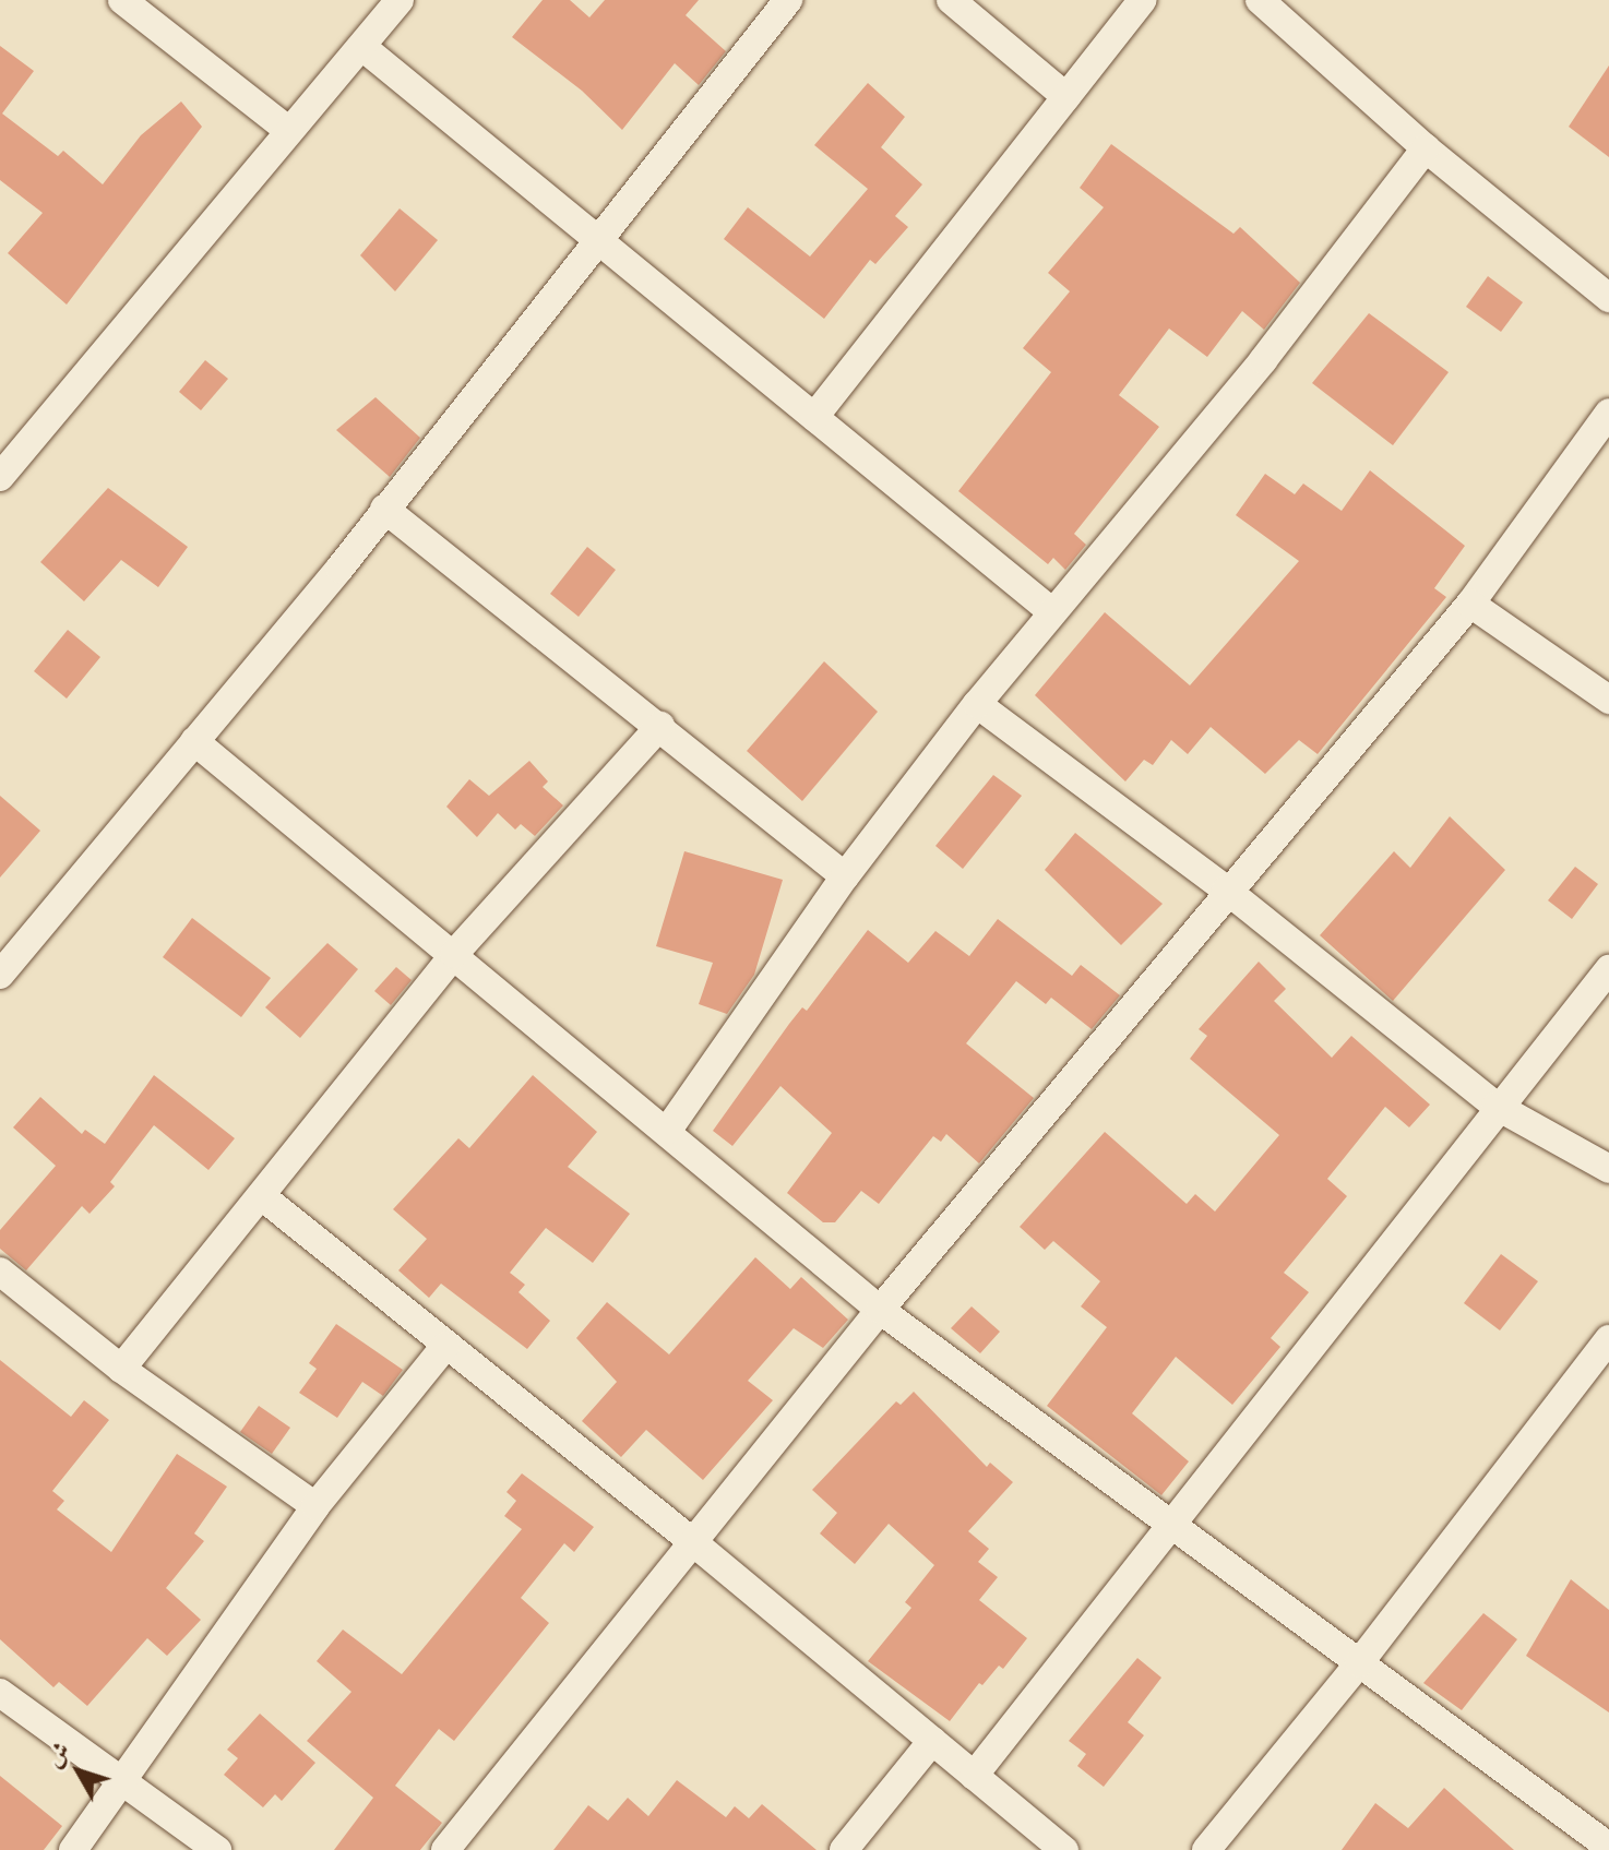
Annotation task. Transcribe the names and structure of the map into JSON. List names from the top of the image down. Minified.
{"north":"top left"}
